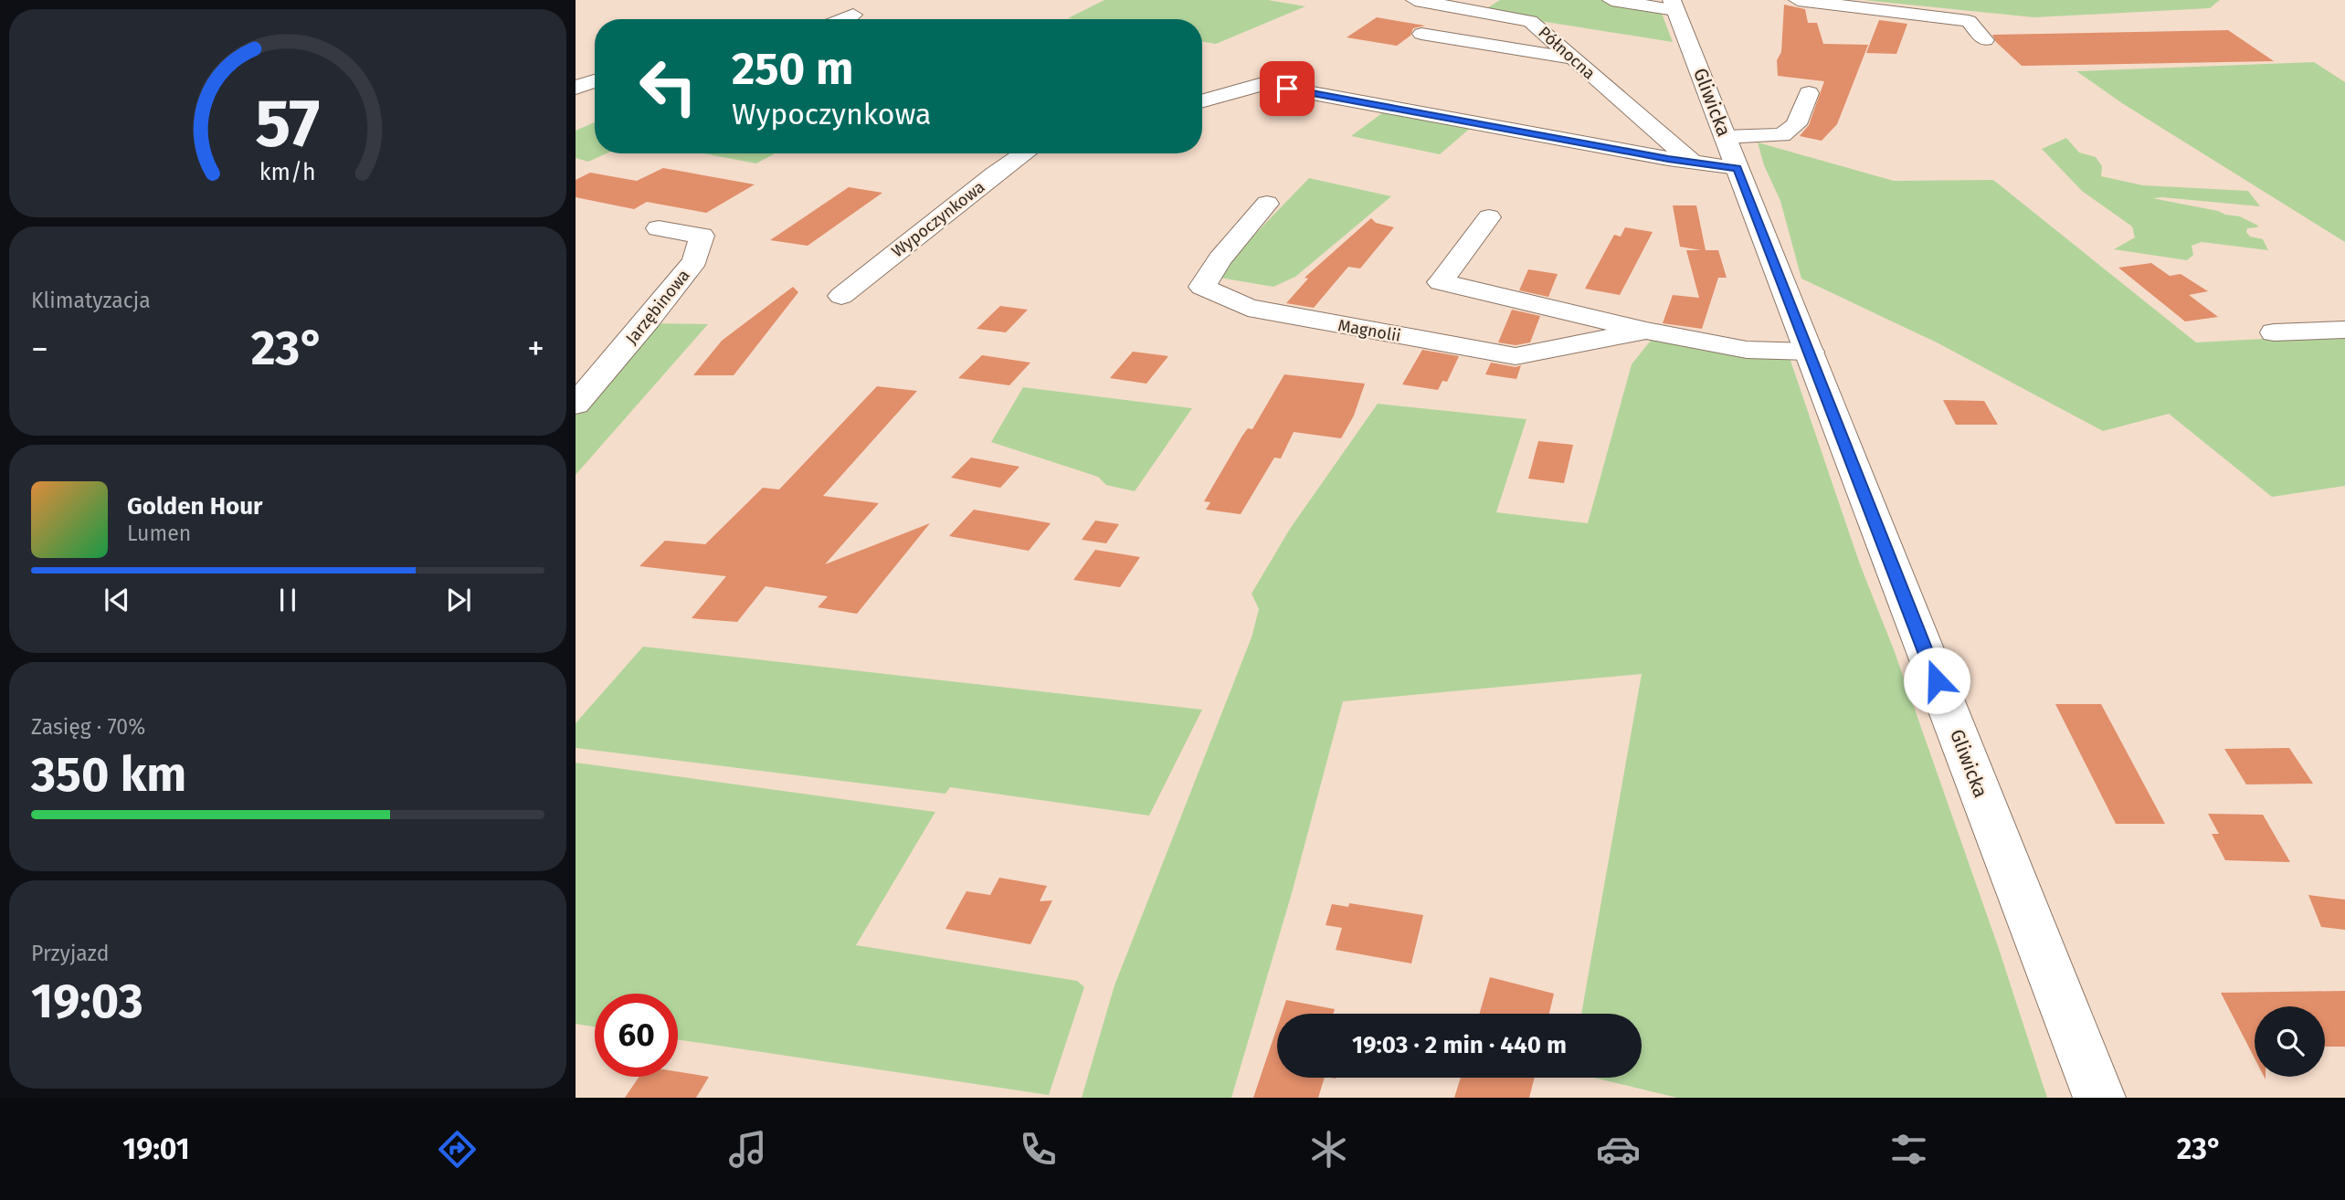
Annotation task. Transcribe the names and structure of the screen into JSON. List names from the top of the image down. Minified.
{"streets":{"street":["Północna","Gliwicka","Wypoczynkowa","Jarzębinowa","Magnolii"]},"crossings":[["Gliwicka","Magnolii"]],"page":{"turn":["250 m","Wypoczynkowa"],"tile":["Klimatyzacja",["Zasięg · 70%","350 km"],["Przyjazd","19:03"]],"heat":["−","23°","+"],"song":["Golden Hour","Lumen"],"limit":"60","trip":"19:03 · 2 min · 440 m","tabs":["19:01","23°"],"gauge":["57","km/h"]}}
